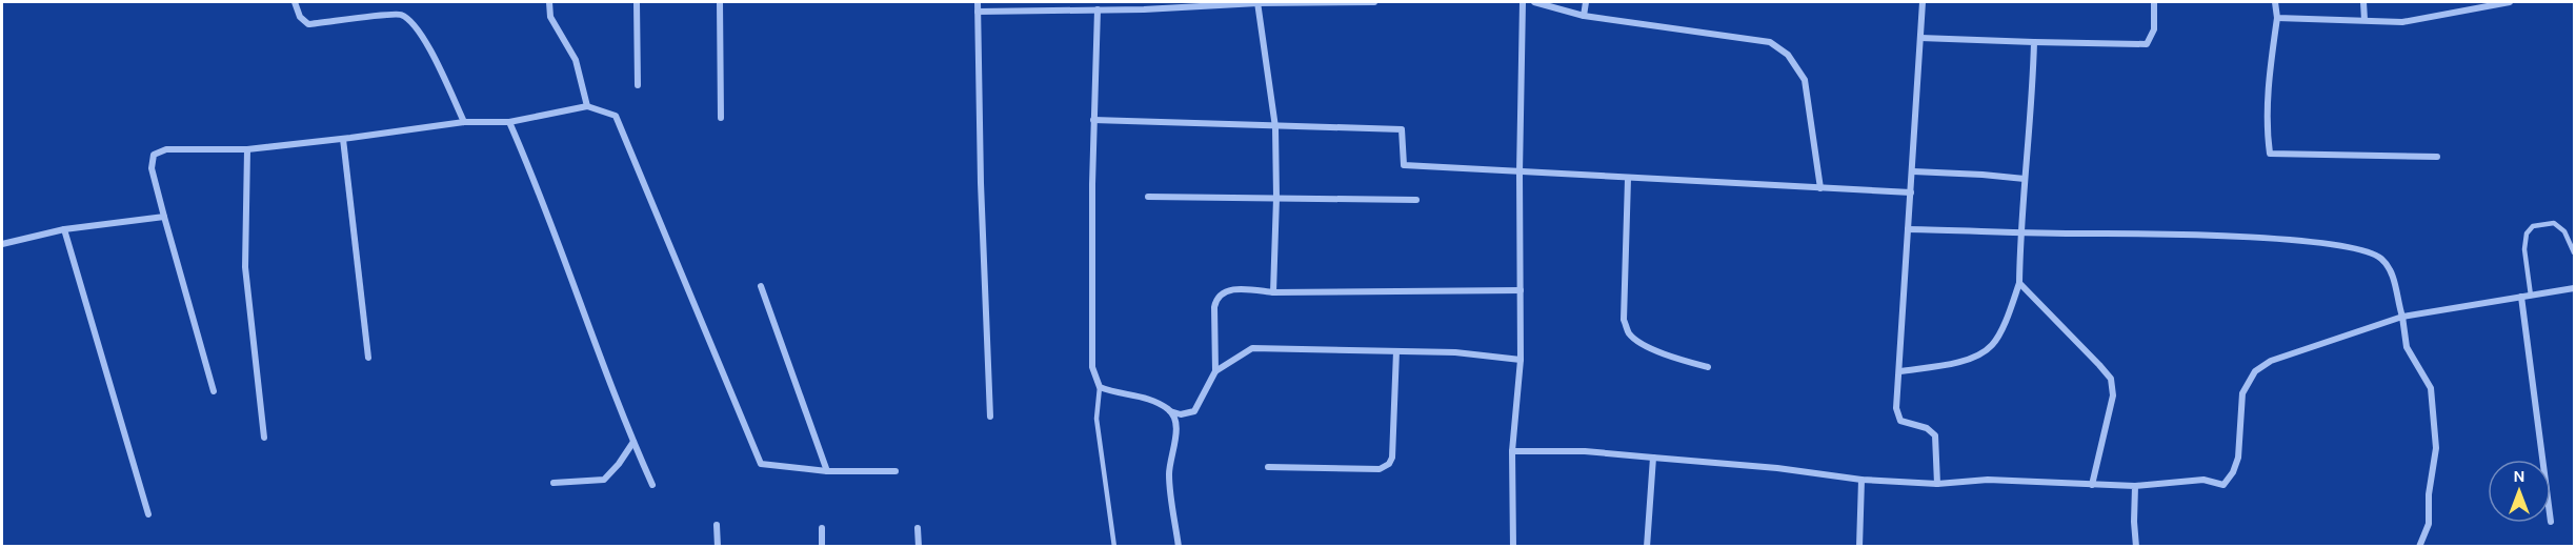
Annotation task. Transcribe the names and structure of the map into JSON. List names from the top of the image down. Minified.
{"north":"top"}
